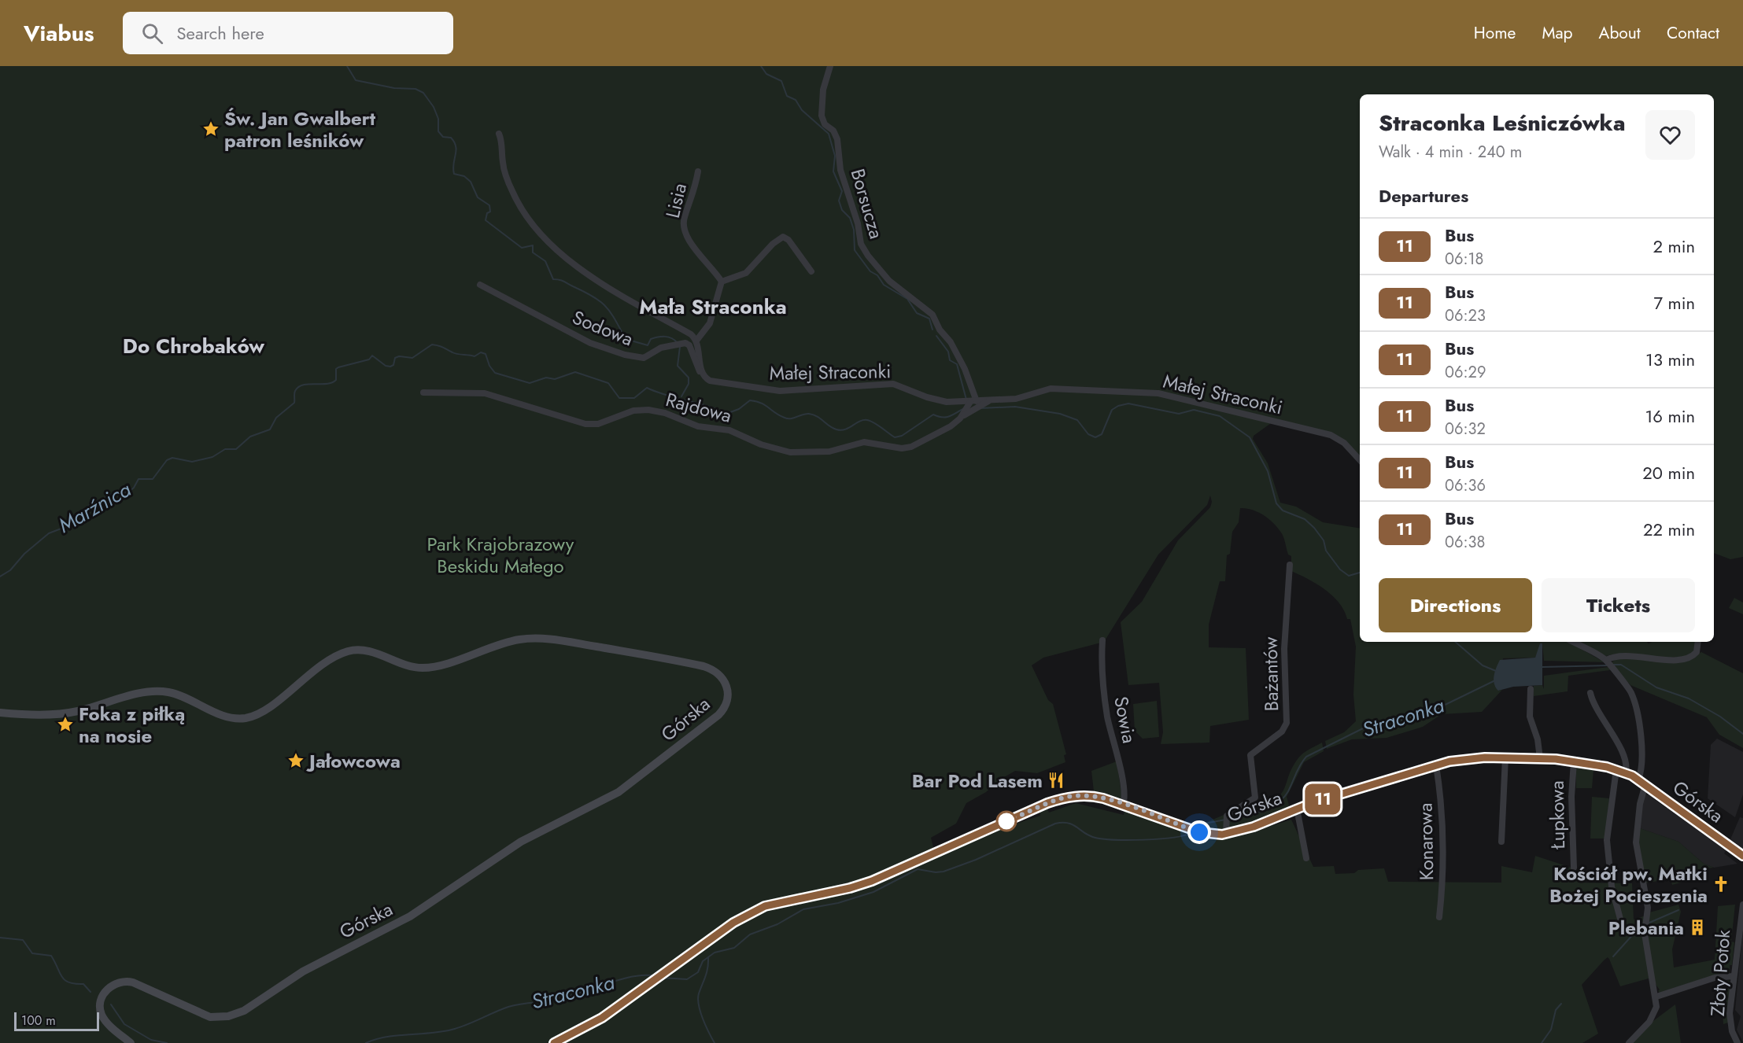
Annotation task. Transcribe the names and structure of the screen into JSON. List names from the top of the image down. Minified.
{"streets":{"street":["Lisia","Borsucza","Sodowa","Małej Straconki","Rajdowa","Bażantów","Górska","Sowia","Łupkowa","Konarowa","Złoty Potok"]},"crossings":[["Borsucza","Małej Straconki"],["Borsucza","Rajdowa"],["Sodowa","Małej Straconki"],["Małej Straconki","Rajdowa"],["Bażantów","Górska"],["Górska","Sowia"],["Górska","Łupkowa"],["Górska","Konarowa"]],"districts":["Mała Straconka","Do Chrobaków"],"water":["Marźnica","Straconka"],"parks":["Park Krajobrazowy Beskidu Małego"],"places":{"place":["Św. Jan Gwalbert patron leśników","Foka z piłką na nosie","Jałowcowa"],"restaurant":["Bar Pod Lasem"],"church":["Kościół pw. Matki Bożej Pocieszenia"],"building":["Plebania"]},"lines":["bus line 11"],"scale_bar":"100 m","page":{"header":"Viabus","search":"Search here","nav":["Home","Map","About","Contact"],"on_map":"11","heading":[["Straconka Leśniczówka","Walk · 4 min · 240 m"],"Departures"],"list":[{"mark":"11","name":"Bus","note":"06:18","value":"2 min"},{"mark":"11","name":"Bus","note":"06:23","value":"7 min"},{"mark":"11","name":"Bus","note":"06:29","value":"13 min"},{"mark":"11","name":"Bus","note":"06:32","value":"16 min"},{"mark":"11","name":"Bus","note":"06:36","value":"20 min"},{"mark":"11","name":"Bus","note":"06:38","value":"22 min"}],"buttons":["Directions","Tickets"],"scale":"100 m"}}
